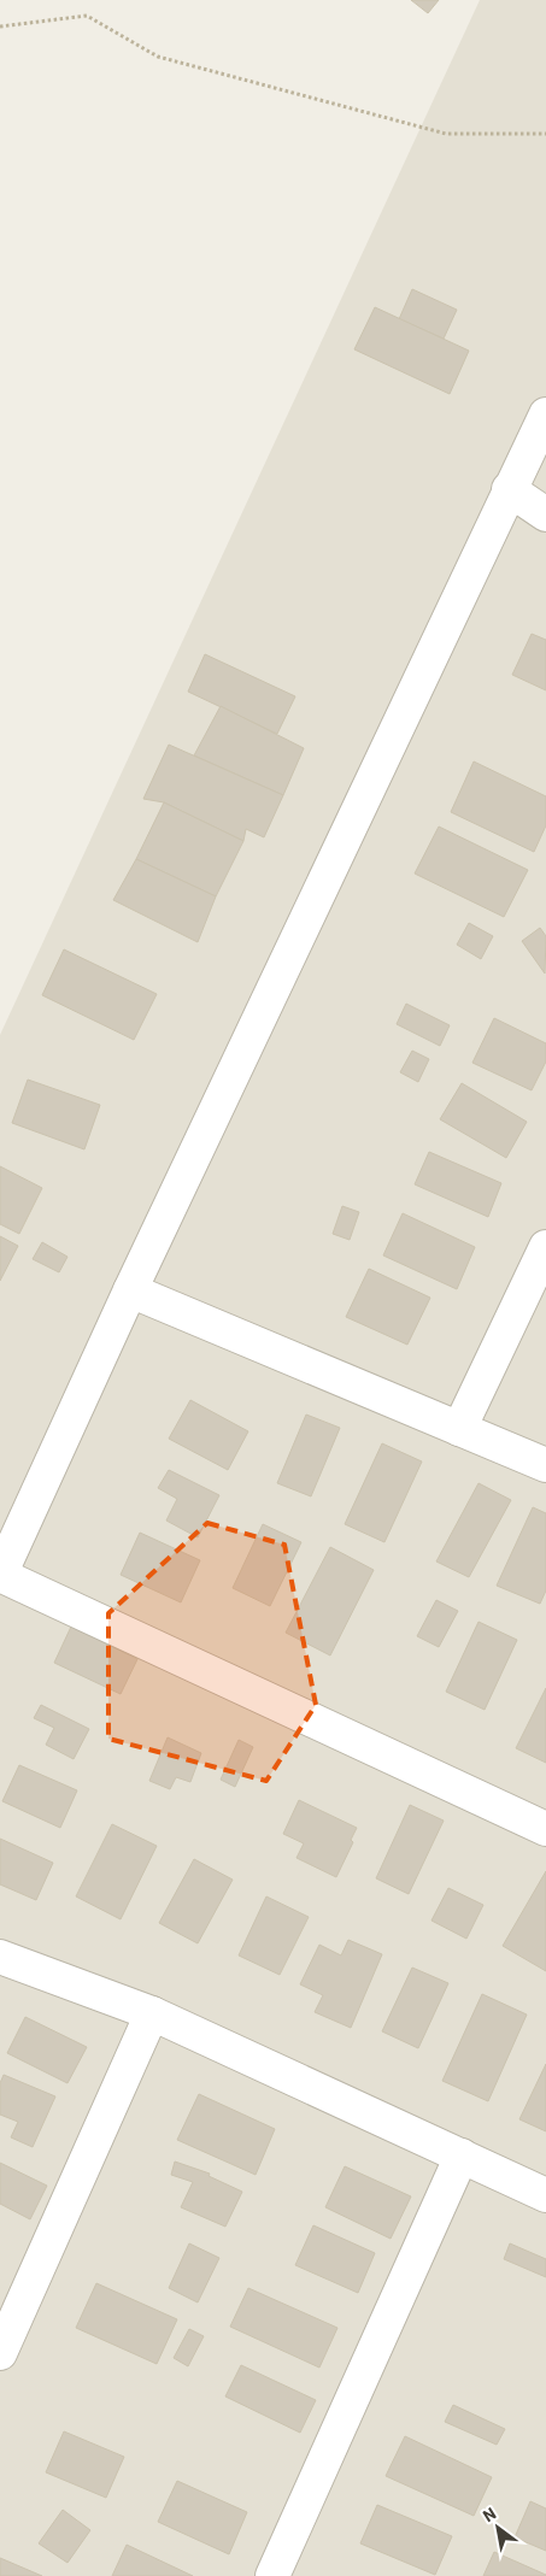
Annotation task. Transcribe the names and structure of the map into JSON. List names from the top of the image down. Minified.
{"north":"top left"}
